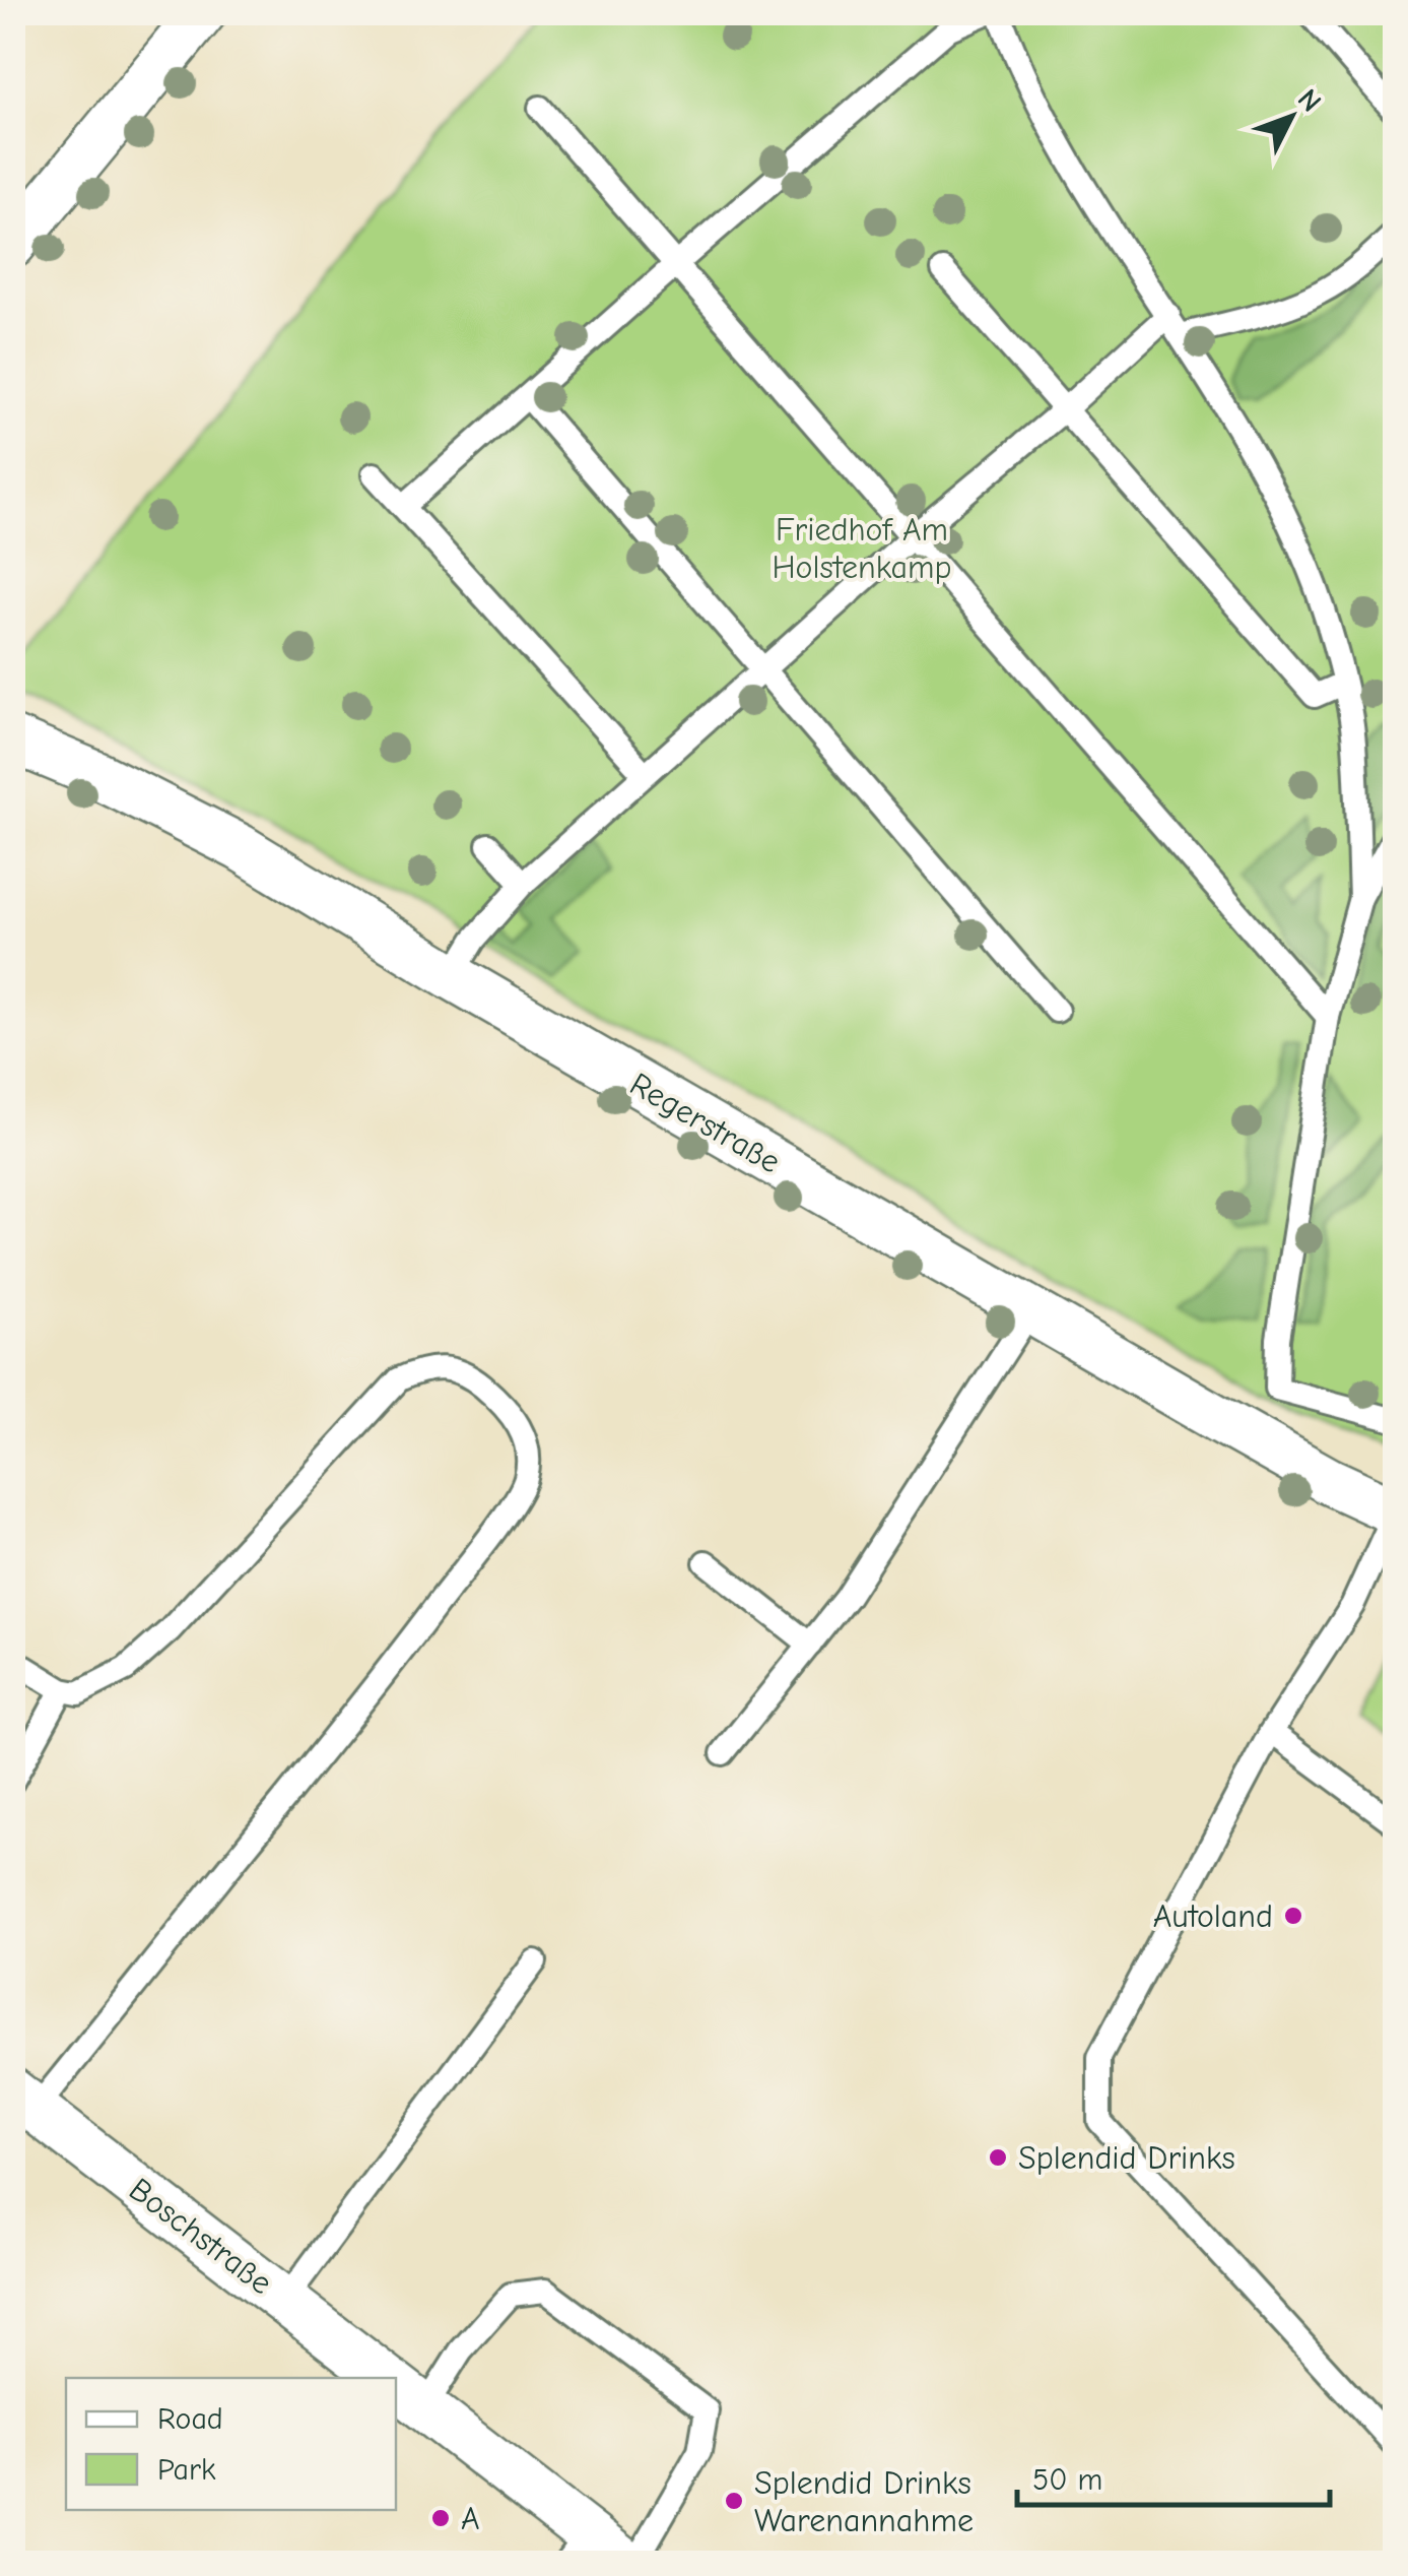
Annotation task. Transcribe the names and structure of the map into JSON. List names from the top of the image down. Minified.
{"streets":{"street":["Regerstraße","Boschstraße"]},"parks":["Friedhof Am Holstenkamp"],"places":["Autoland","Splendid Drinks","Splendid Drinks Warenannahme","A"],"legend":["Road","Park"],"scale_bar":"50 m","north":"top right"}
